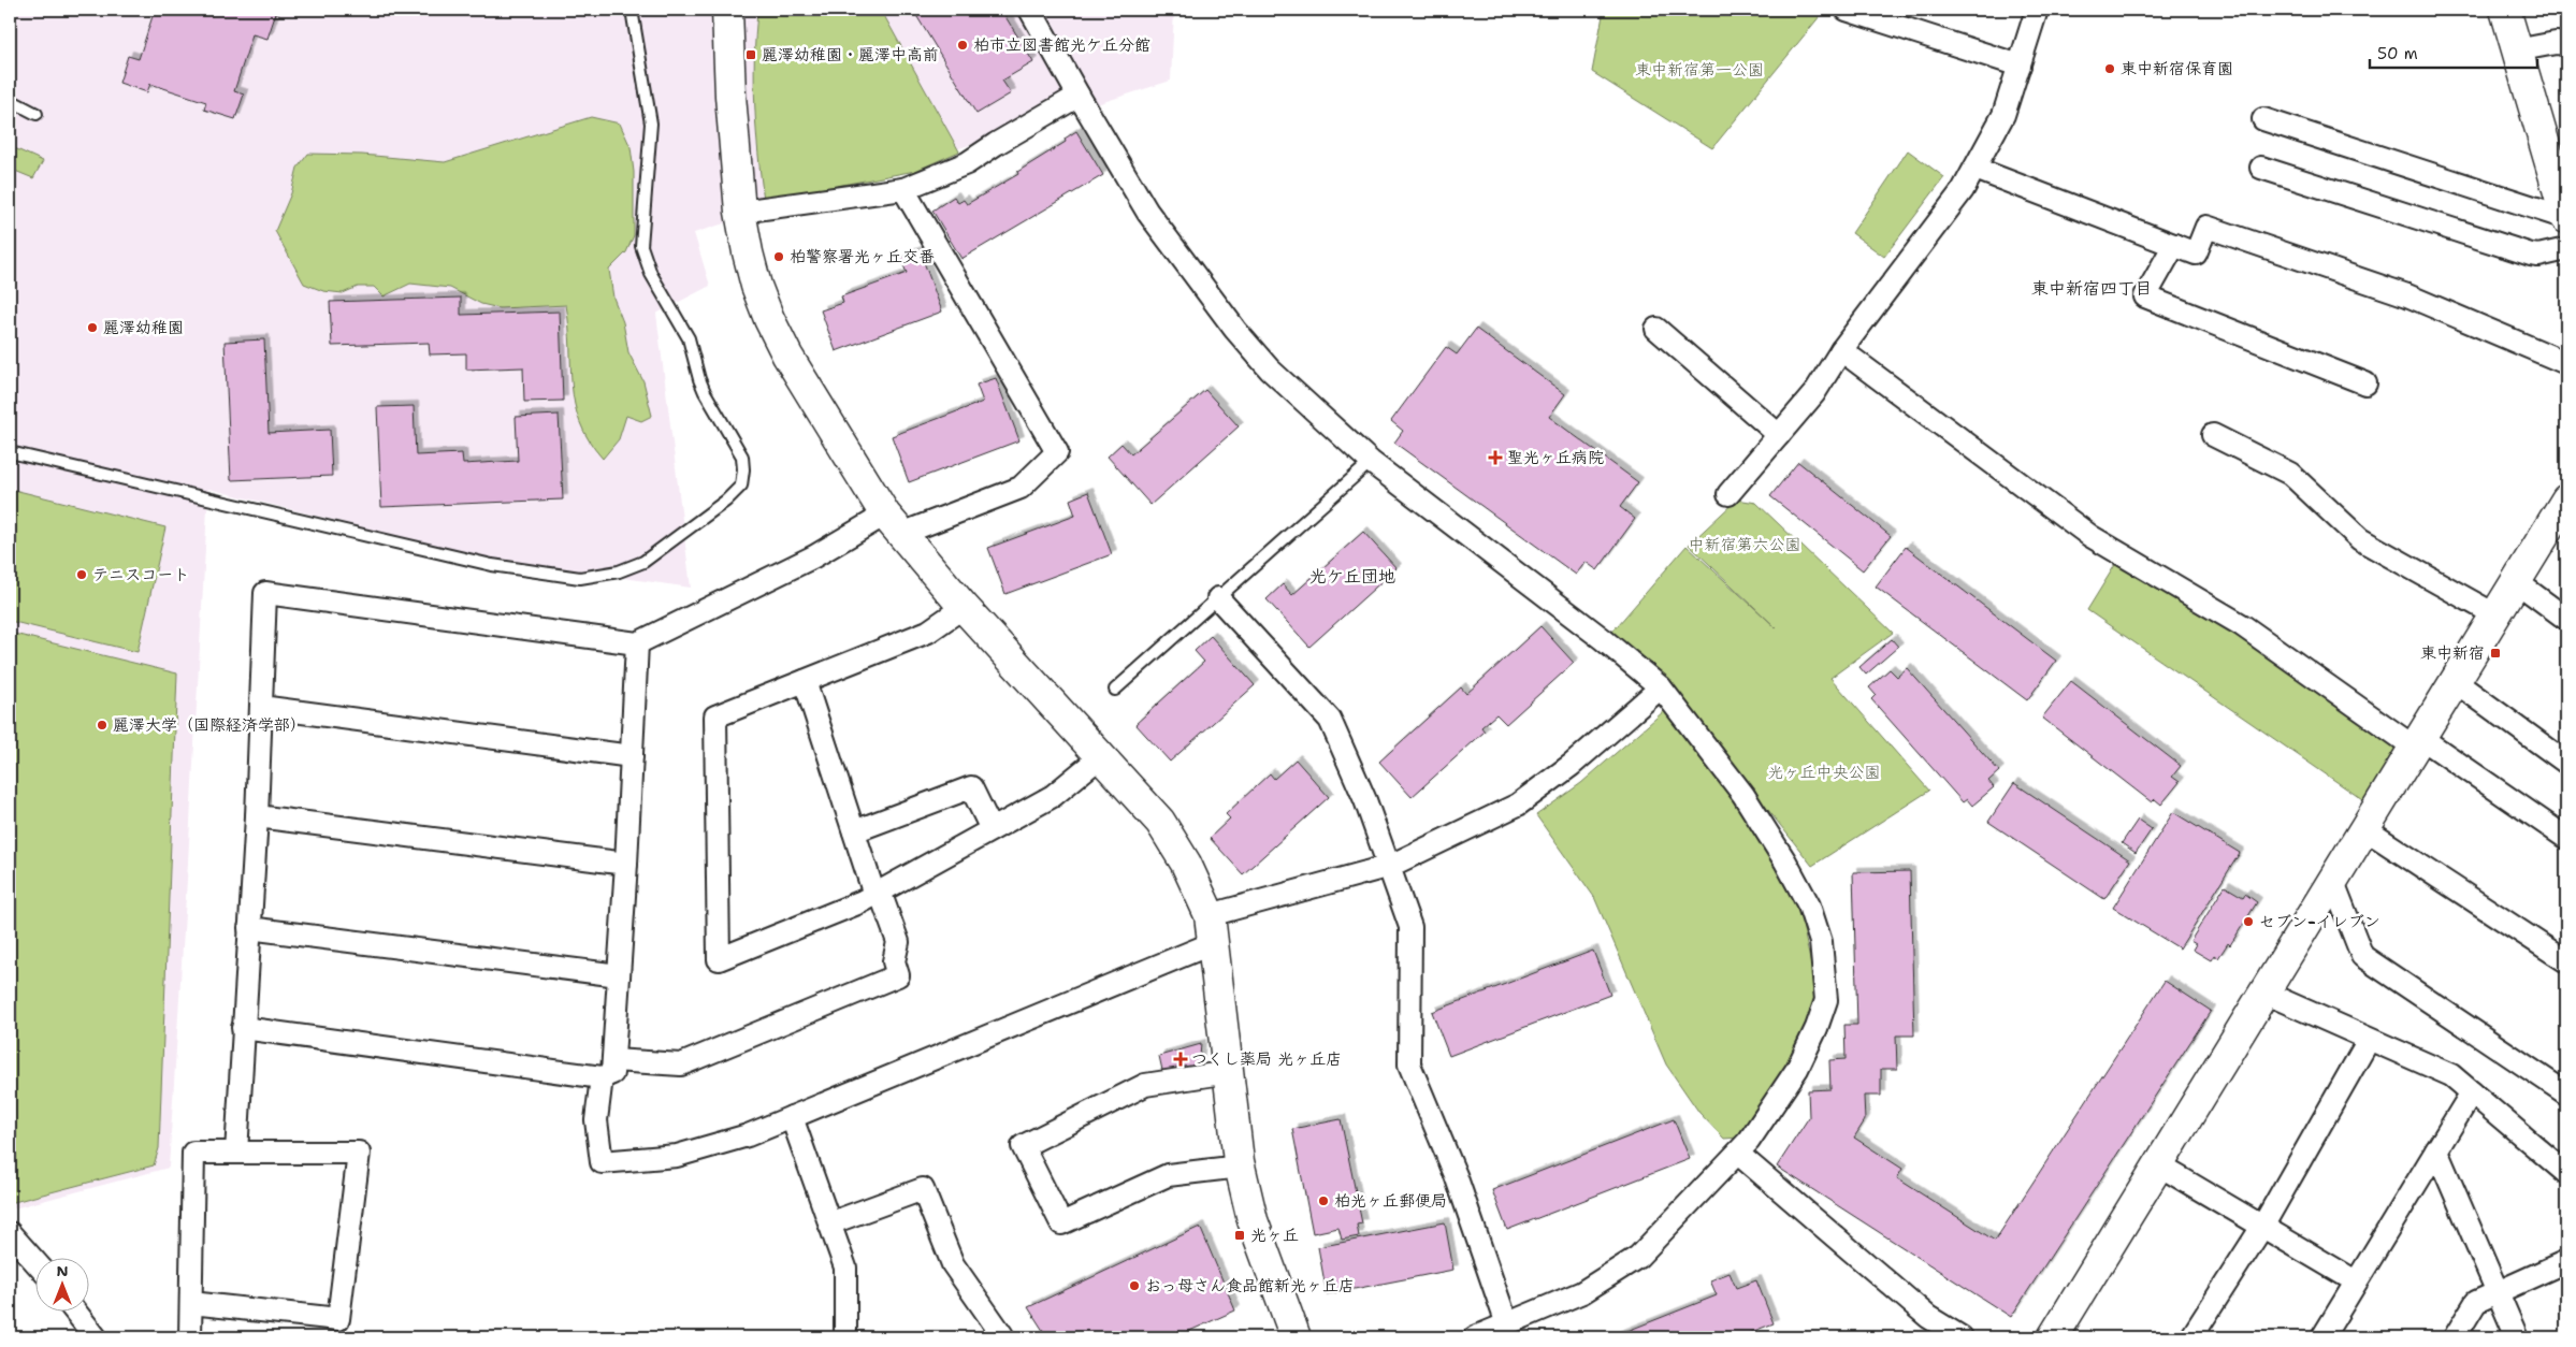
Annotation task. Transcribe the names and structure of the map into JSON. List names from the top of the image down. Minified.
{"districts":["東中新宿四丁目","光ケ丘団地"],"parks":["東中新宿第一公園","中新宿第六公園","光ヶ丘中央公園"],"places":{"other":["柏市立図書館光ケ丘分館","東中新宿保育園","柏警察署光ヶ丘交番","麗澤幼稚園","テニスコート","麗澤大学（国際経済学部）","セブン-イレブン","柏光ヶ丘郵便局","おっ母さん食品館新光ヶ丘店"],"transit":["麗澤幼稚園・麗澤中高前","東中新宿","光ヶ丘"],"health":["聖光ヶ丘病院","つくし薬局 光ヶ丘店"]},"scale_bar":"50 m","north":"top"}
